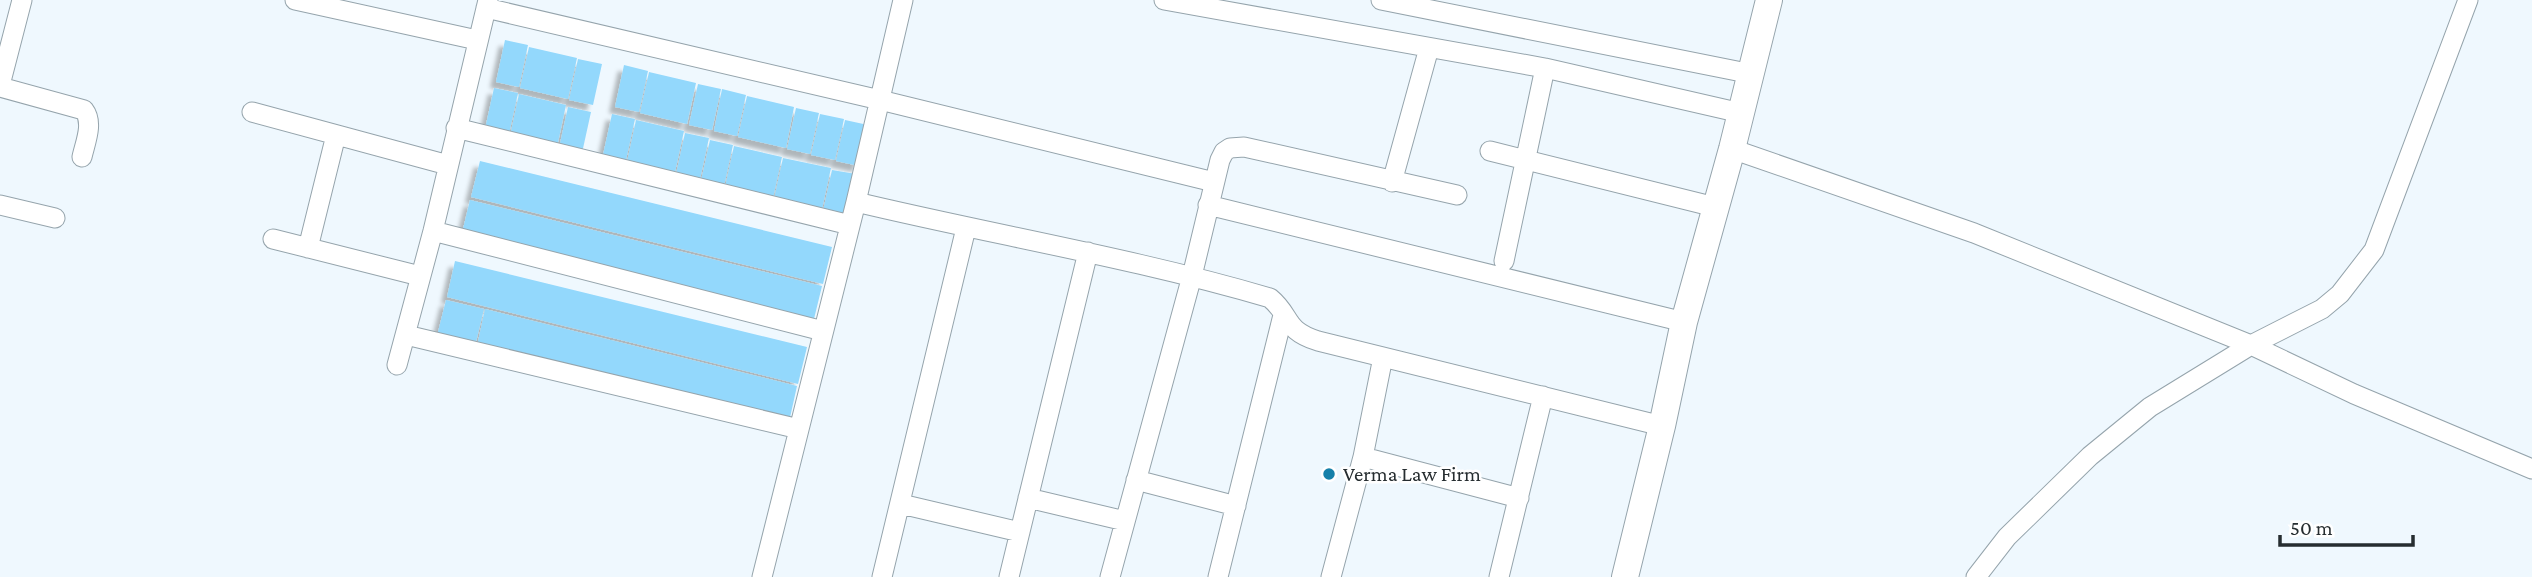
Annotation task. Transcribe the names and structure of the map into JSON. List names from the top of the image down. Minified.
{"places":["Verma Law Firm"],"scale_bar":"50 m"}
